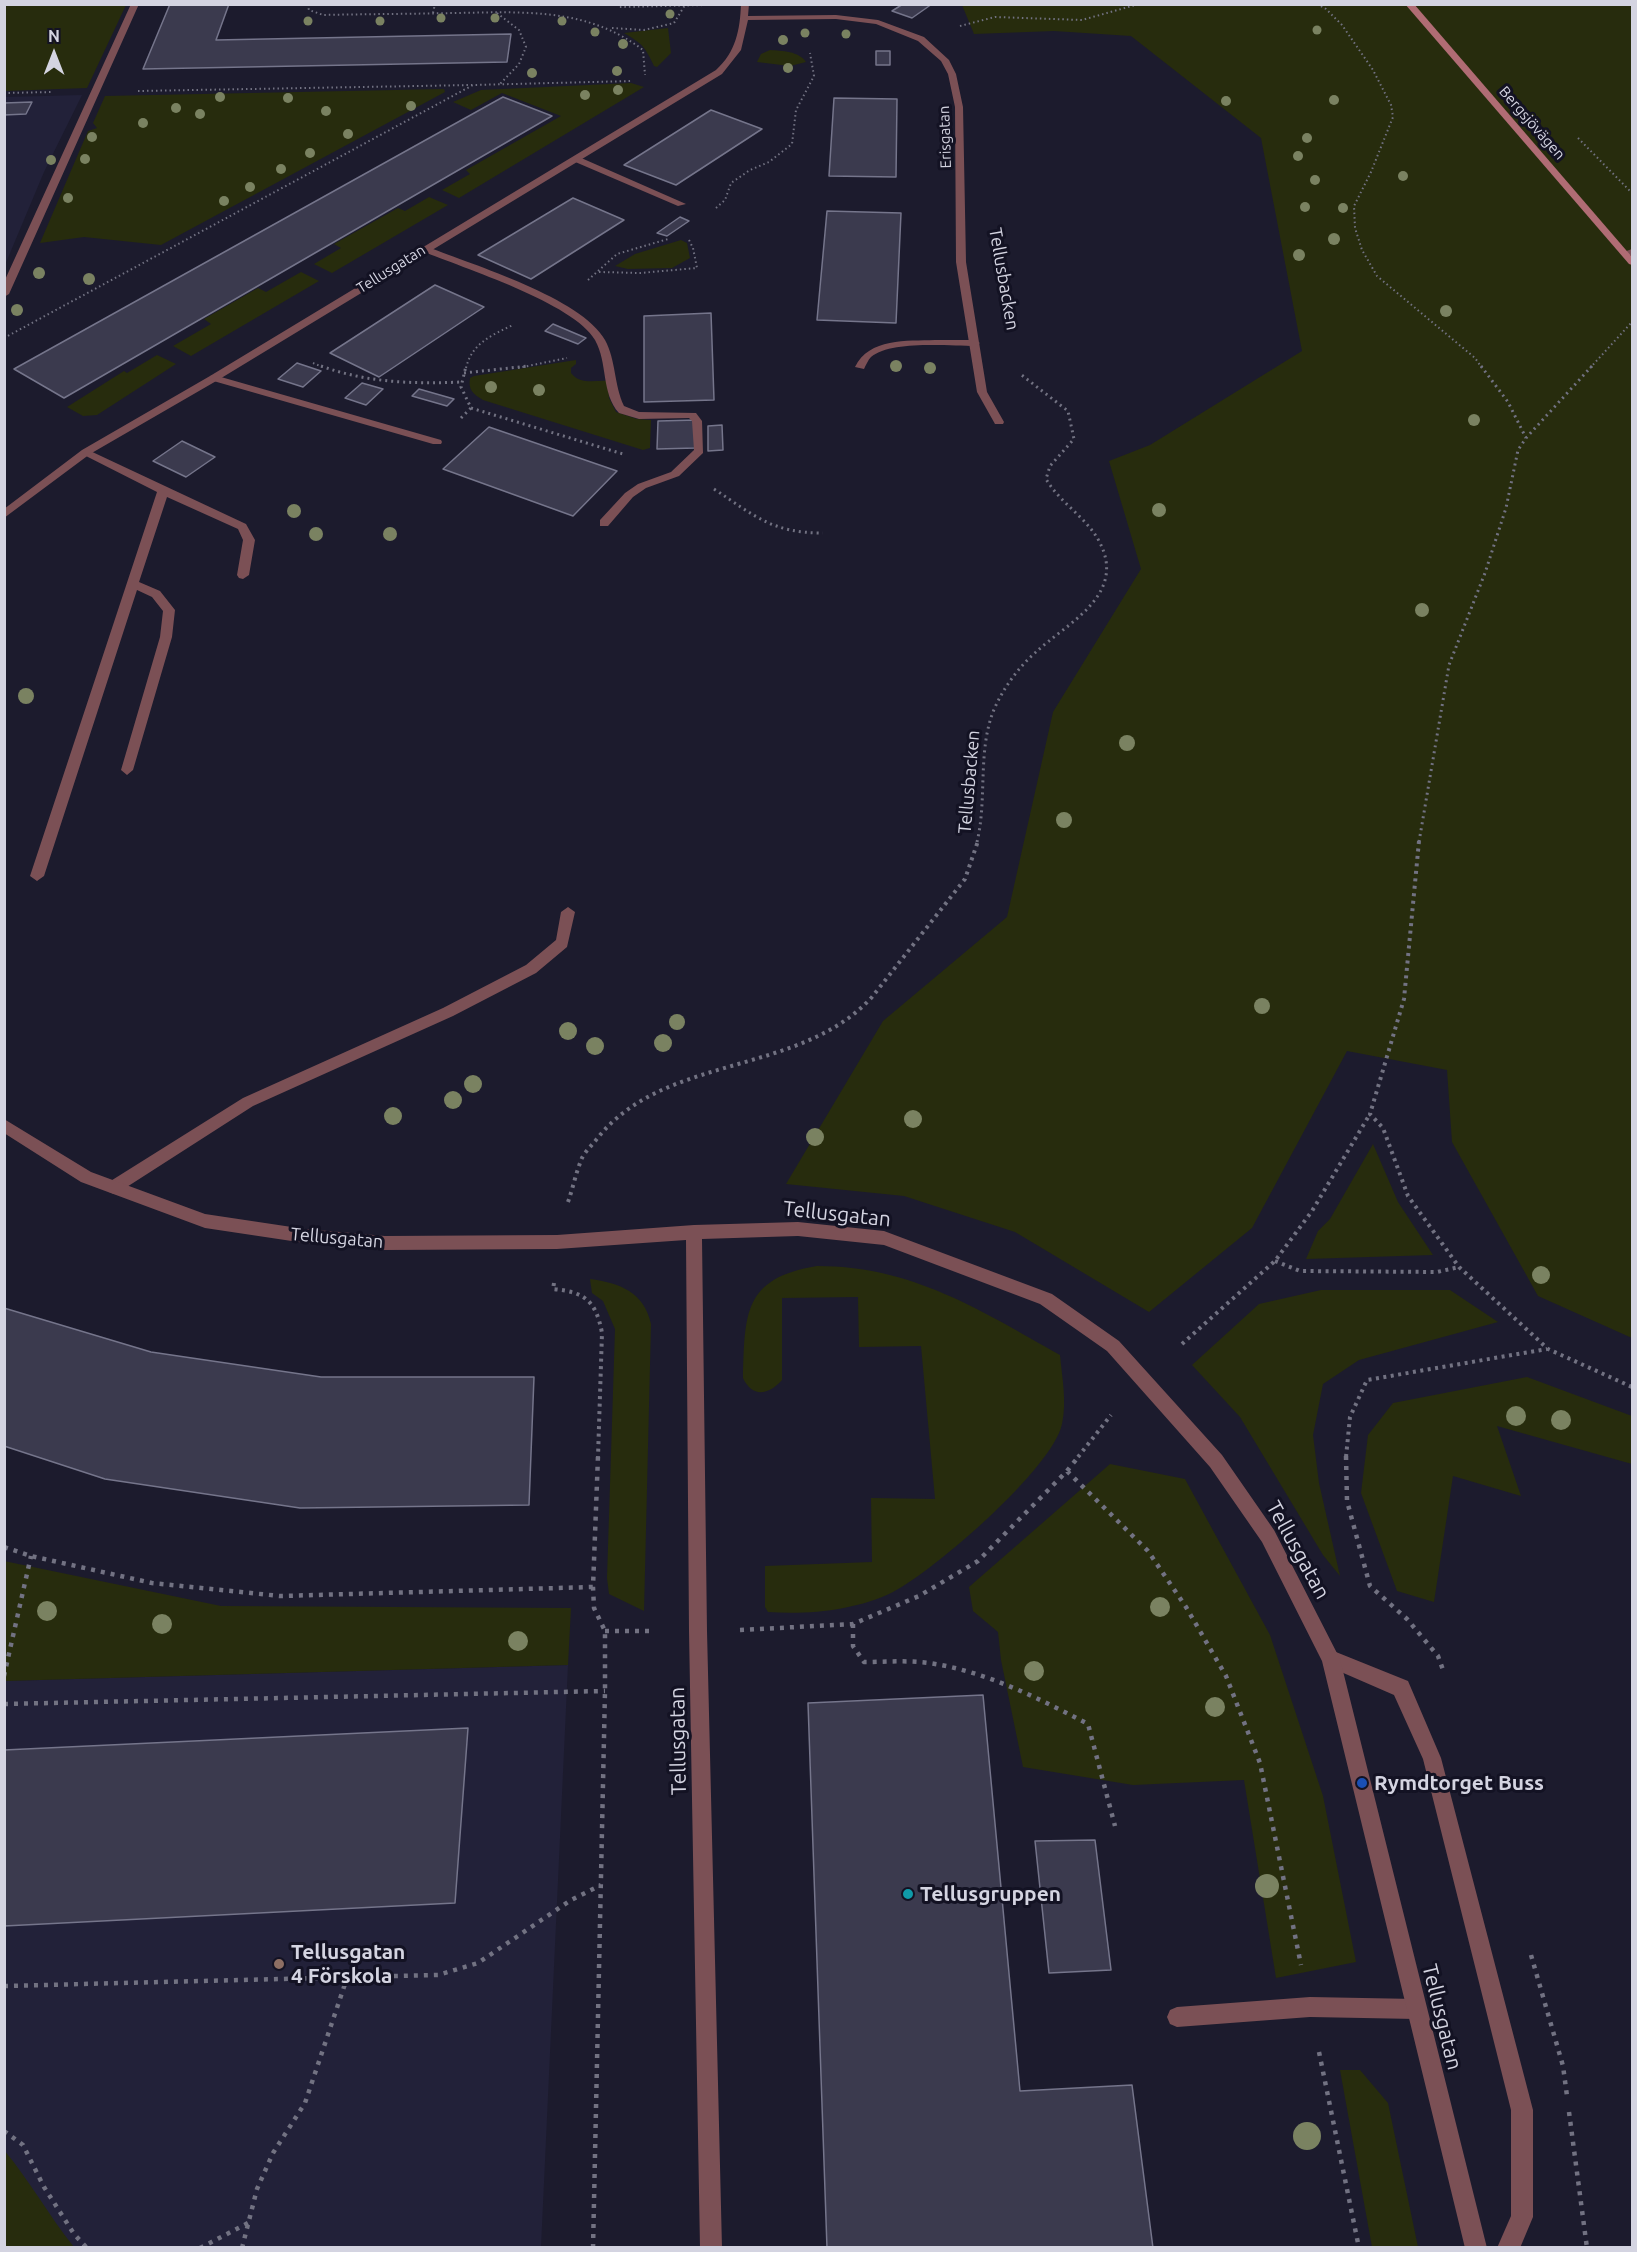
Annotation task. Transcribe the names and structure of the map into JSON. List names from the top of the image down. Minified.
{"streets":{"main road":["Bergsjövägen"],"street":["Erisgatan","Tellusgatan"],"path":["Tellusbacken"]},"crossings":[["Erisgatan","Tellusgatan"],["Tellusgatan","Tellusbacken"]],"places":["Rymdtorget Buss","Tellusgruppen","Tellusgatan 4 Förskola"],"north":"top"}
